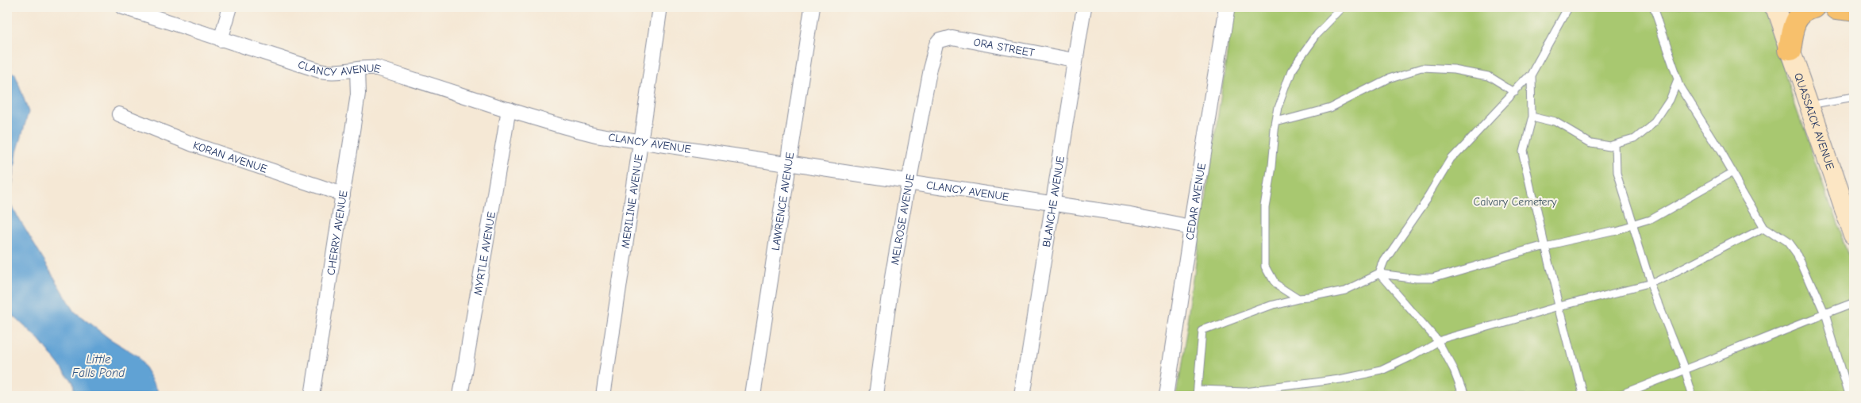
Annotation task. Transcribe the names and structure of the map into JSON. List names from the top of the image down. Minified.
{"streets":{"main road":["QUASSAICK AVENUE"],"street":["ORA STREET","CLANCY AVENUE","KORAN AVENUE","MERILINE AVENUE","LAWRENCE AVENUE","BLANCHE AVENUE","CEDAR AVENUE","MELROSE AVENUE","CHERRY AVENUE","MYRTLE AVENUE"]},"crossings":[["ORA STREET","BLANCHE AVENUE"],["ORA STREET","MELROSE AVENUE"],["CLANCY AVENUE","MERILINE AVENUE"],["CLANCY AVENUE","LAWRENCE AVENUE"],["CLANCY AVENUE","BLANCHE AVENUE"],["CLANCY AVENUE","CEDAR AVENUE"],["CLANCY AVENUE","MELROSE AVENUE"],["CLANCY AVENUE","CHERRY AVENUE"],["CLANCY AVENUE","MYRTLE AVENUE"],["KORAN AVENUE","CHERRY AVENUE"]],"water":["Little Falls Pond"],"parks":["Calvary Cemetery"]}
